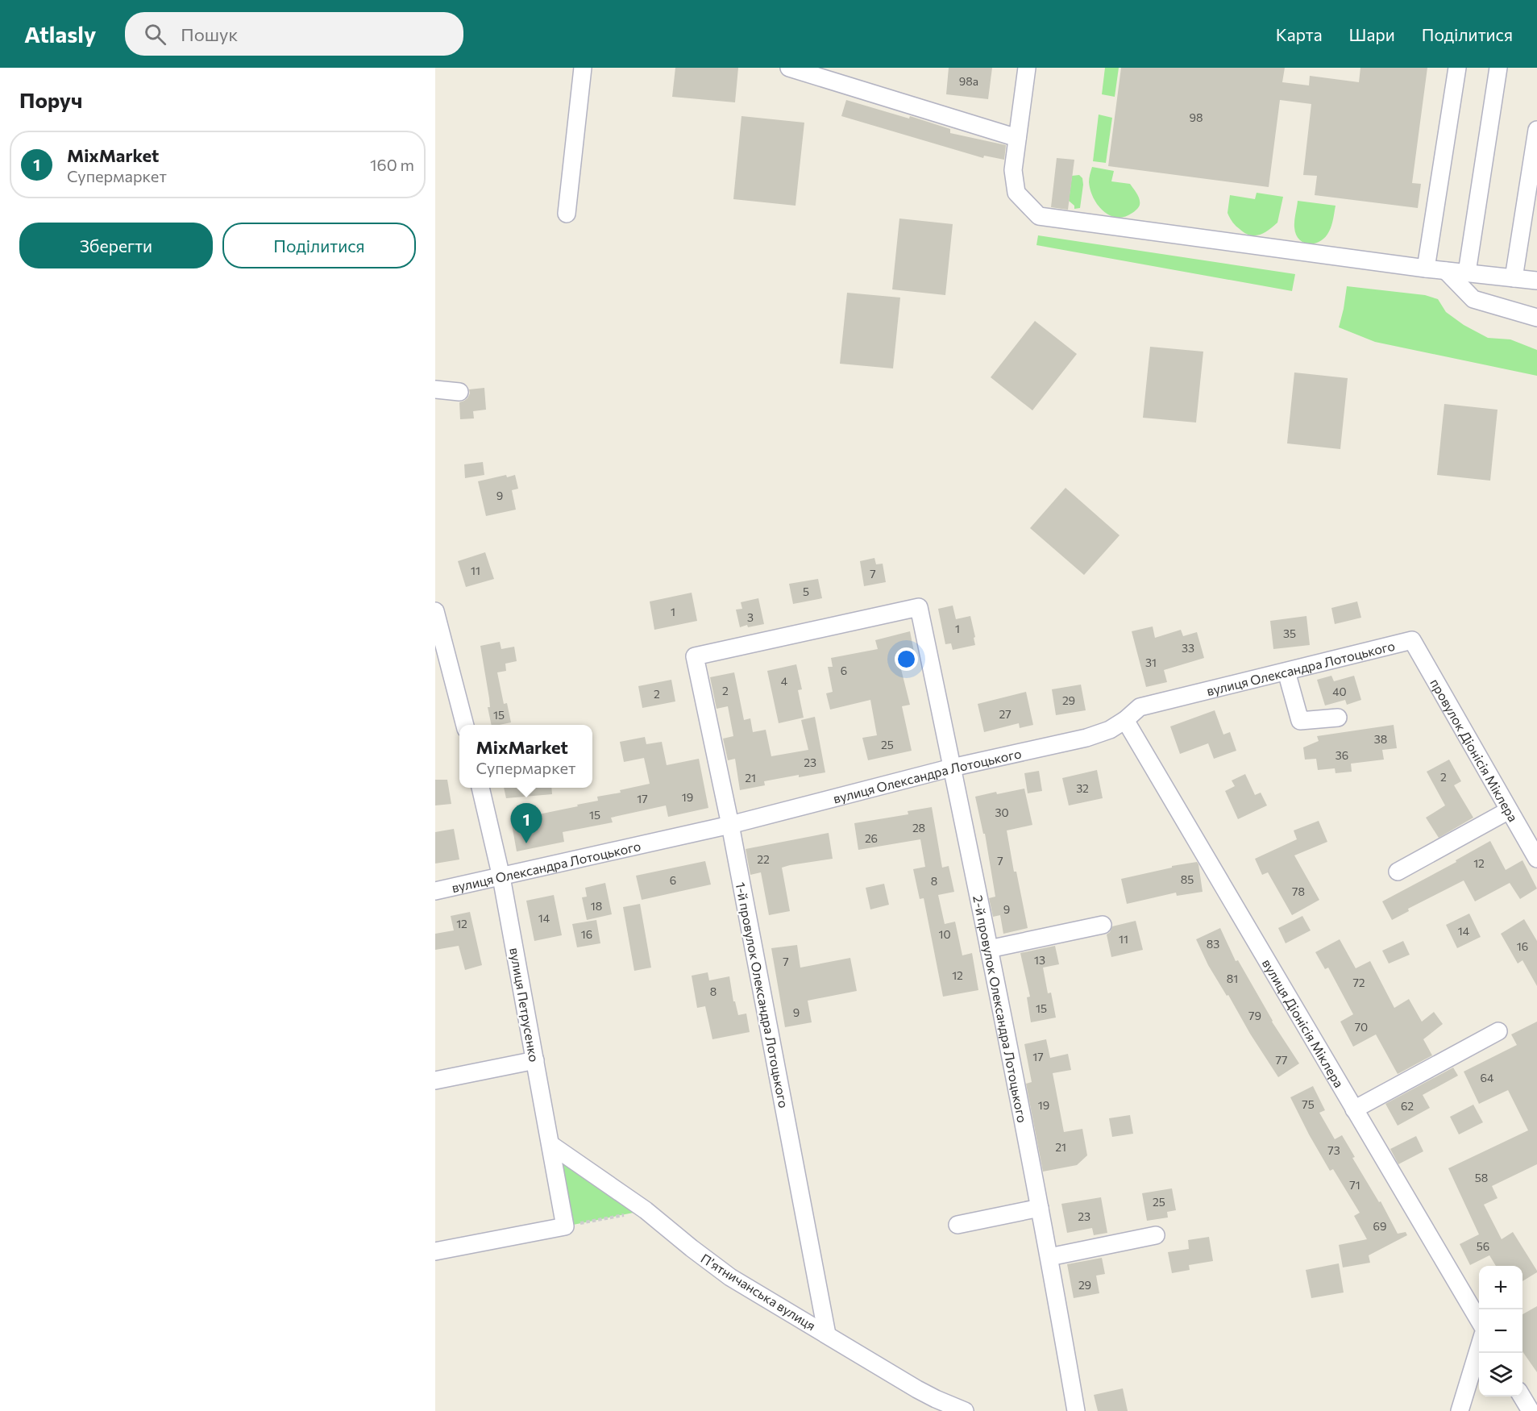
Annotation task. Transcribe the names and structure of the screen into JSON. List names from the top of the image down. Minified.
{"streets":{"street":["вулиця Олександра Лотоцького","провулок Діонісія Міклера","1-й провулок Олександра Лотоцького","вулиця Петрусенко","2-й провулок Олександра Лотоцького","вулиця Діонісія Міклера","Пʼятничанська вулиця"]},"crossings":[["вулиця Олександра Лотоцького","провулок Діонісія Міклера"],["вулиця Олександра Лотоцького","1-й провулок Олександра Лотоцького"],["вулиця Олександра Лотоцького","вулиця Петрусенко"],["вулиця Олександра Лотоцького","2-й провулок Олександра Лотоцького"],["вулиця Олександра Лотоцького","вулиця Діонісія Міклера"],["1-й провулок Олександра Лотоцького","2-й провулок Олександра Лотоцького"],["1-й провулок Олександра Лотоцького","Пʼятничанська вулиця"],["вулиця Петрусенко","Пʼятничанська вулиця"]],"house_numbers":["98а","98","9","11","7","5","1","3","1","35","33","31","6","4","2","40","2","29","27","15","38","25","36","23","2","21","32","19","17","30","15","28","26","22","7","12","85","6","8","78","18","9","14","12","14","16","10","11","83","16","13","7","12","81","72","8","15","9","79","70","17","77","64","75","19","62","21","73","58","71","25","23","69","56","29"],"page":{"header":"Atlasly","search":"Пошук","nav":["Карта","Шари","Поділитися"],"heading":"Поруч","list":[{"mark":"1","name":"MixMarket","note":"Супермаркет","value":"160 m"}],"buttons":["Зберегти","Поділитися"],"popup":["MixMarket","Супермаркет"],"pins":"1","map_buttons":["+","−"]}}
